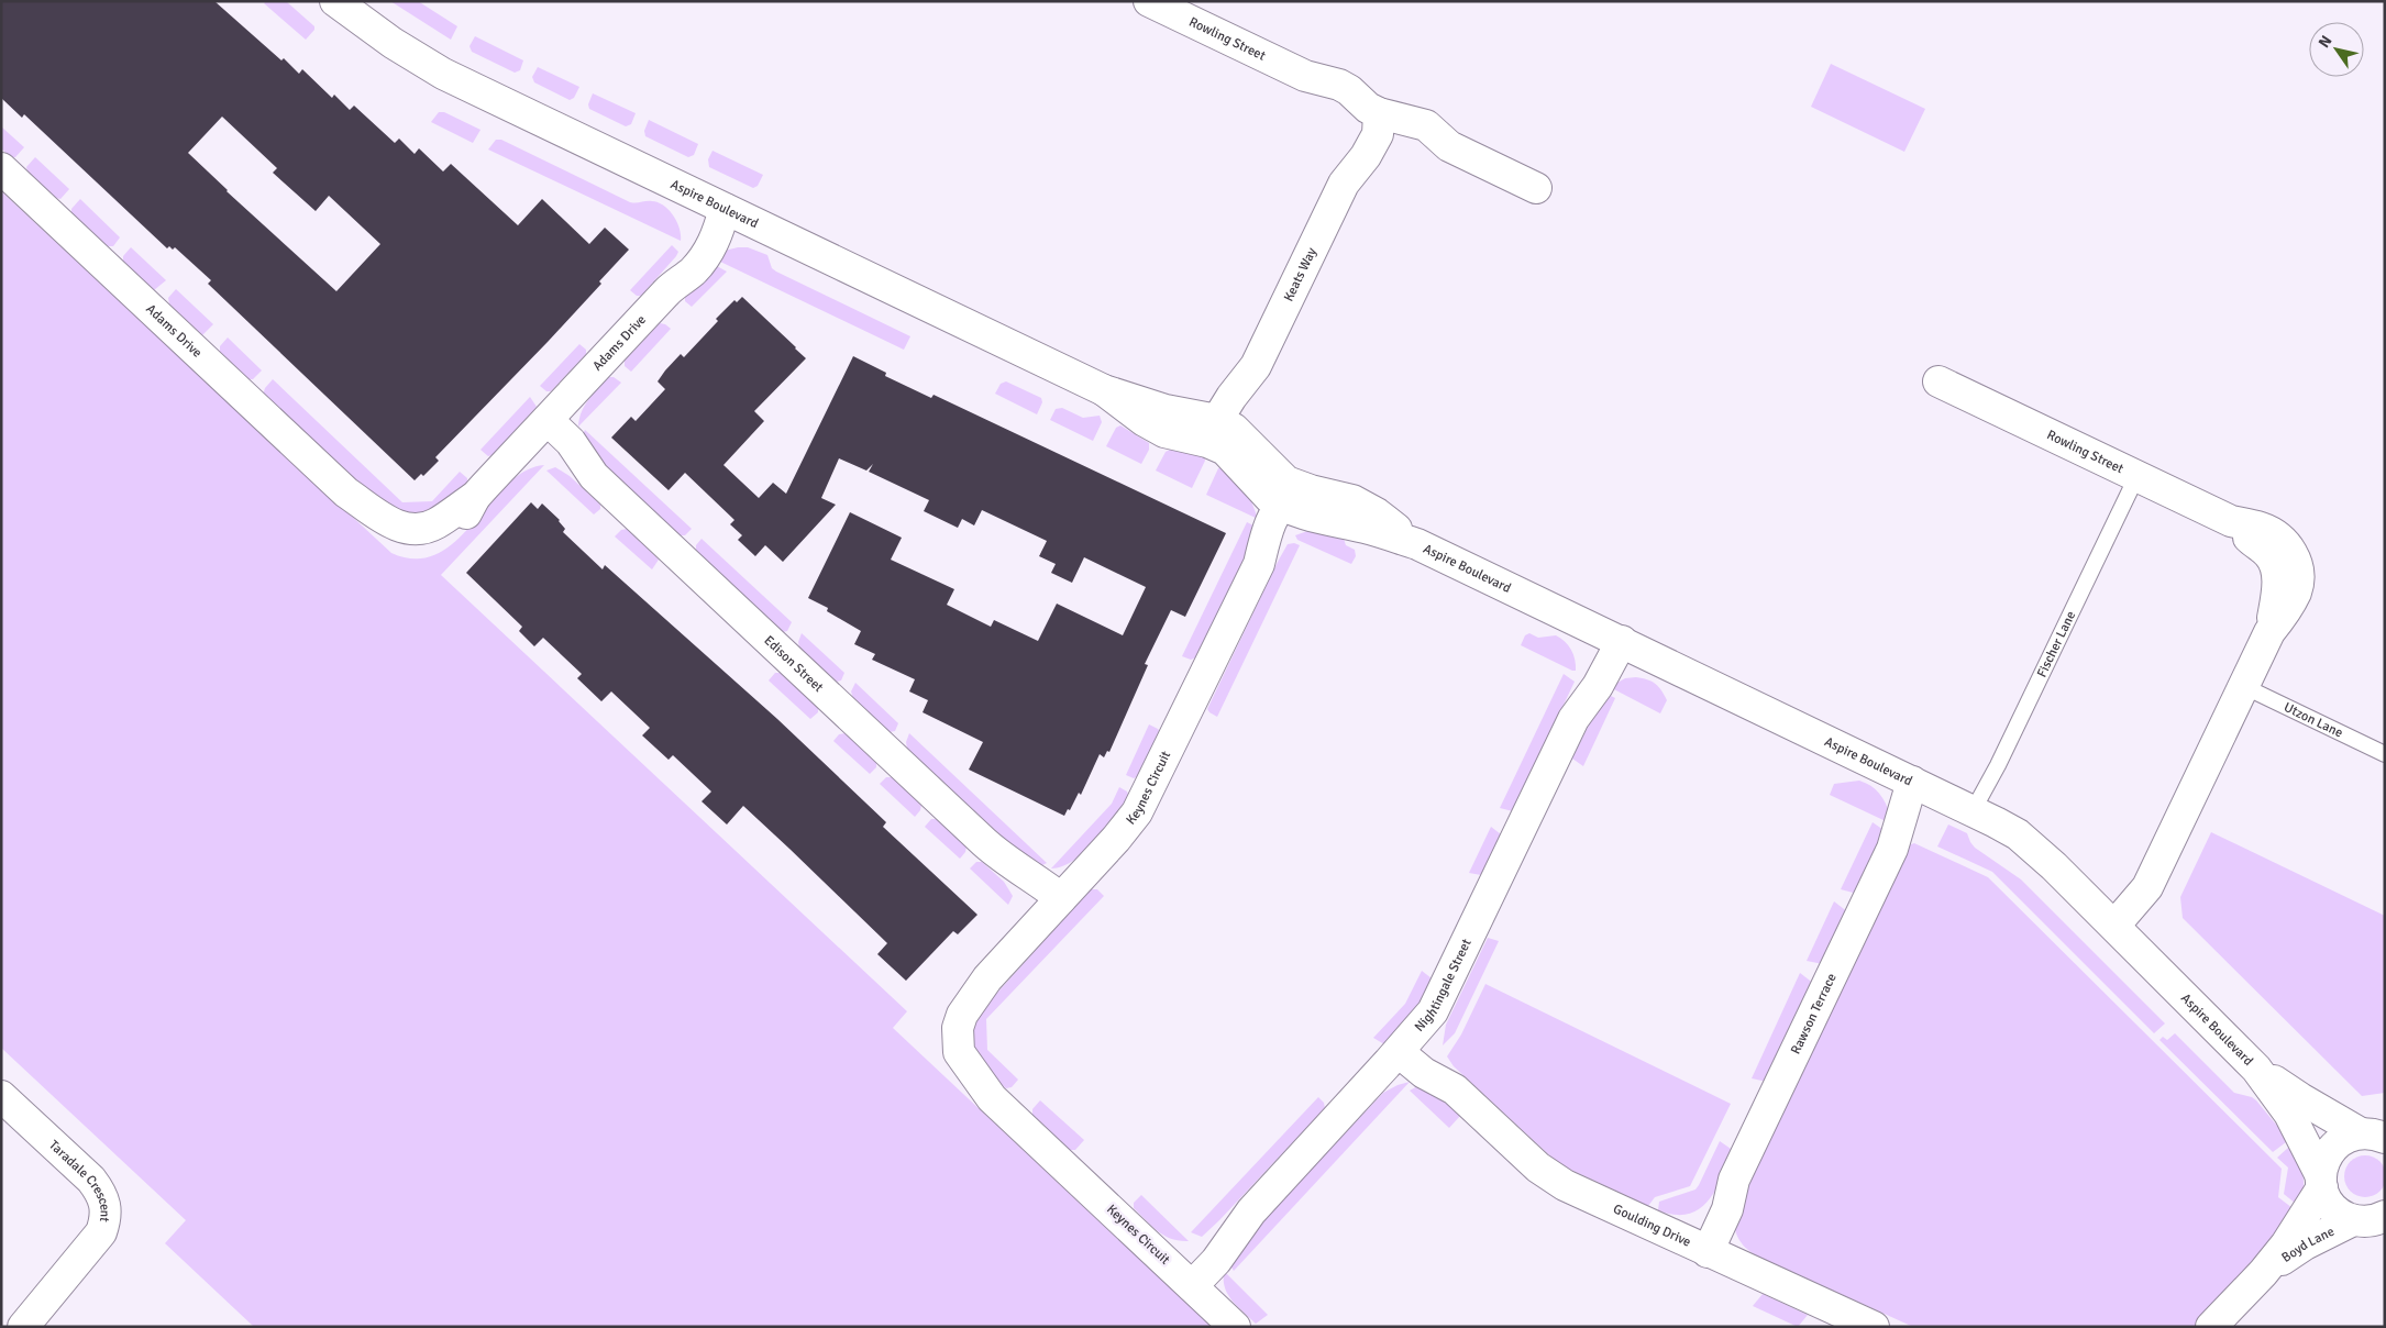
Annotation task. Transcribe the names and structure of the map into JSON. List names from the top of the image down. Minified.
{"streets":{"street":["Rowling Street","Aspire Boulevard","Keats Way","Adams Drive","Edison Street","Keynes Circuit","Nightingale Street","Rawson Terrace","Taradale Crescent","Goulding Drive","Boyd Lane"],"lane":["Fischer Lane","Utzon Lane"]},"crossings":[["Rowling Street","Aspire Boulevard"],["Rowling Street","Keats Way"],["Rowling Street","Fischer Lane"],["Rowling Street","Utzon Lane"],["Aspire Boulevard","Keats Way"],["Aspire Boulevard","Adams Drive"],["Aspire Boulevard","Fischer Lane"],["Aspire Boulevard","Keynes Circuit"],["Aspire Boulevard","Nightingale Street"],["Aspire Boulevard","Rawson Terrace"],["Aspire Boulevard","Boyd Lane"],["Adams Drive","Edison Street"],["Edison Street","Keynes Circuit"],["Keynes Circuit","Nightingale Street"],["Nightingale Street","Goulding Drive"],["Rawson Terrace","Goulding Drive"]],"north":"top left"}
